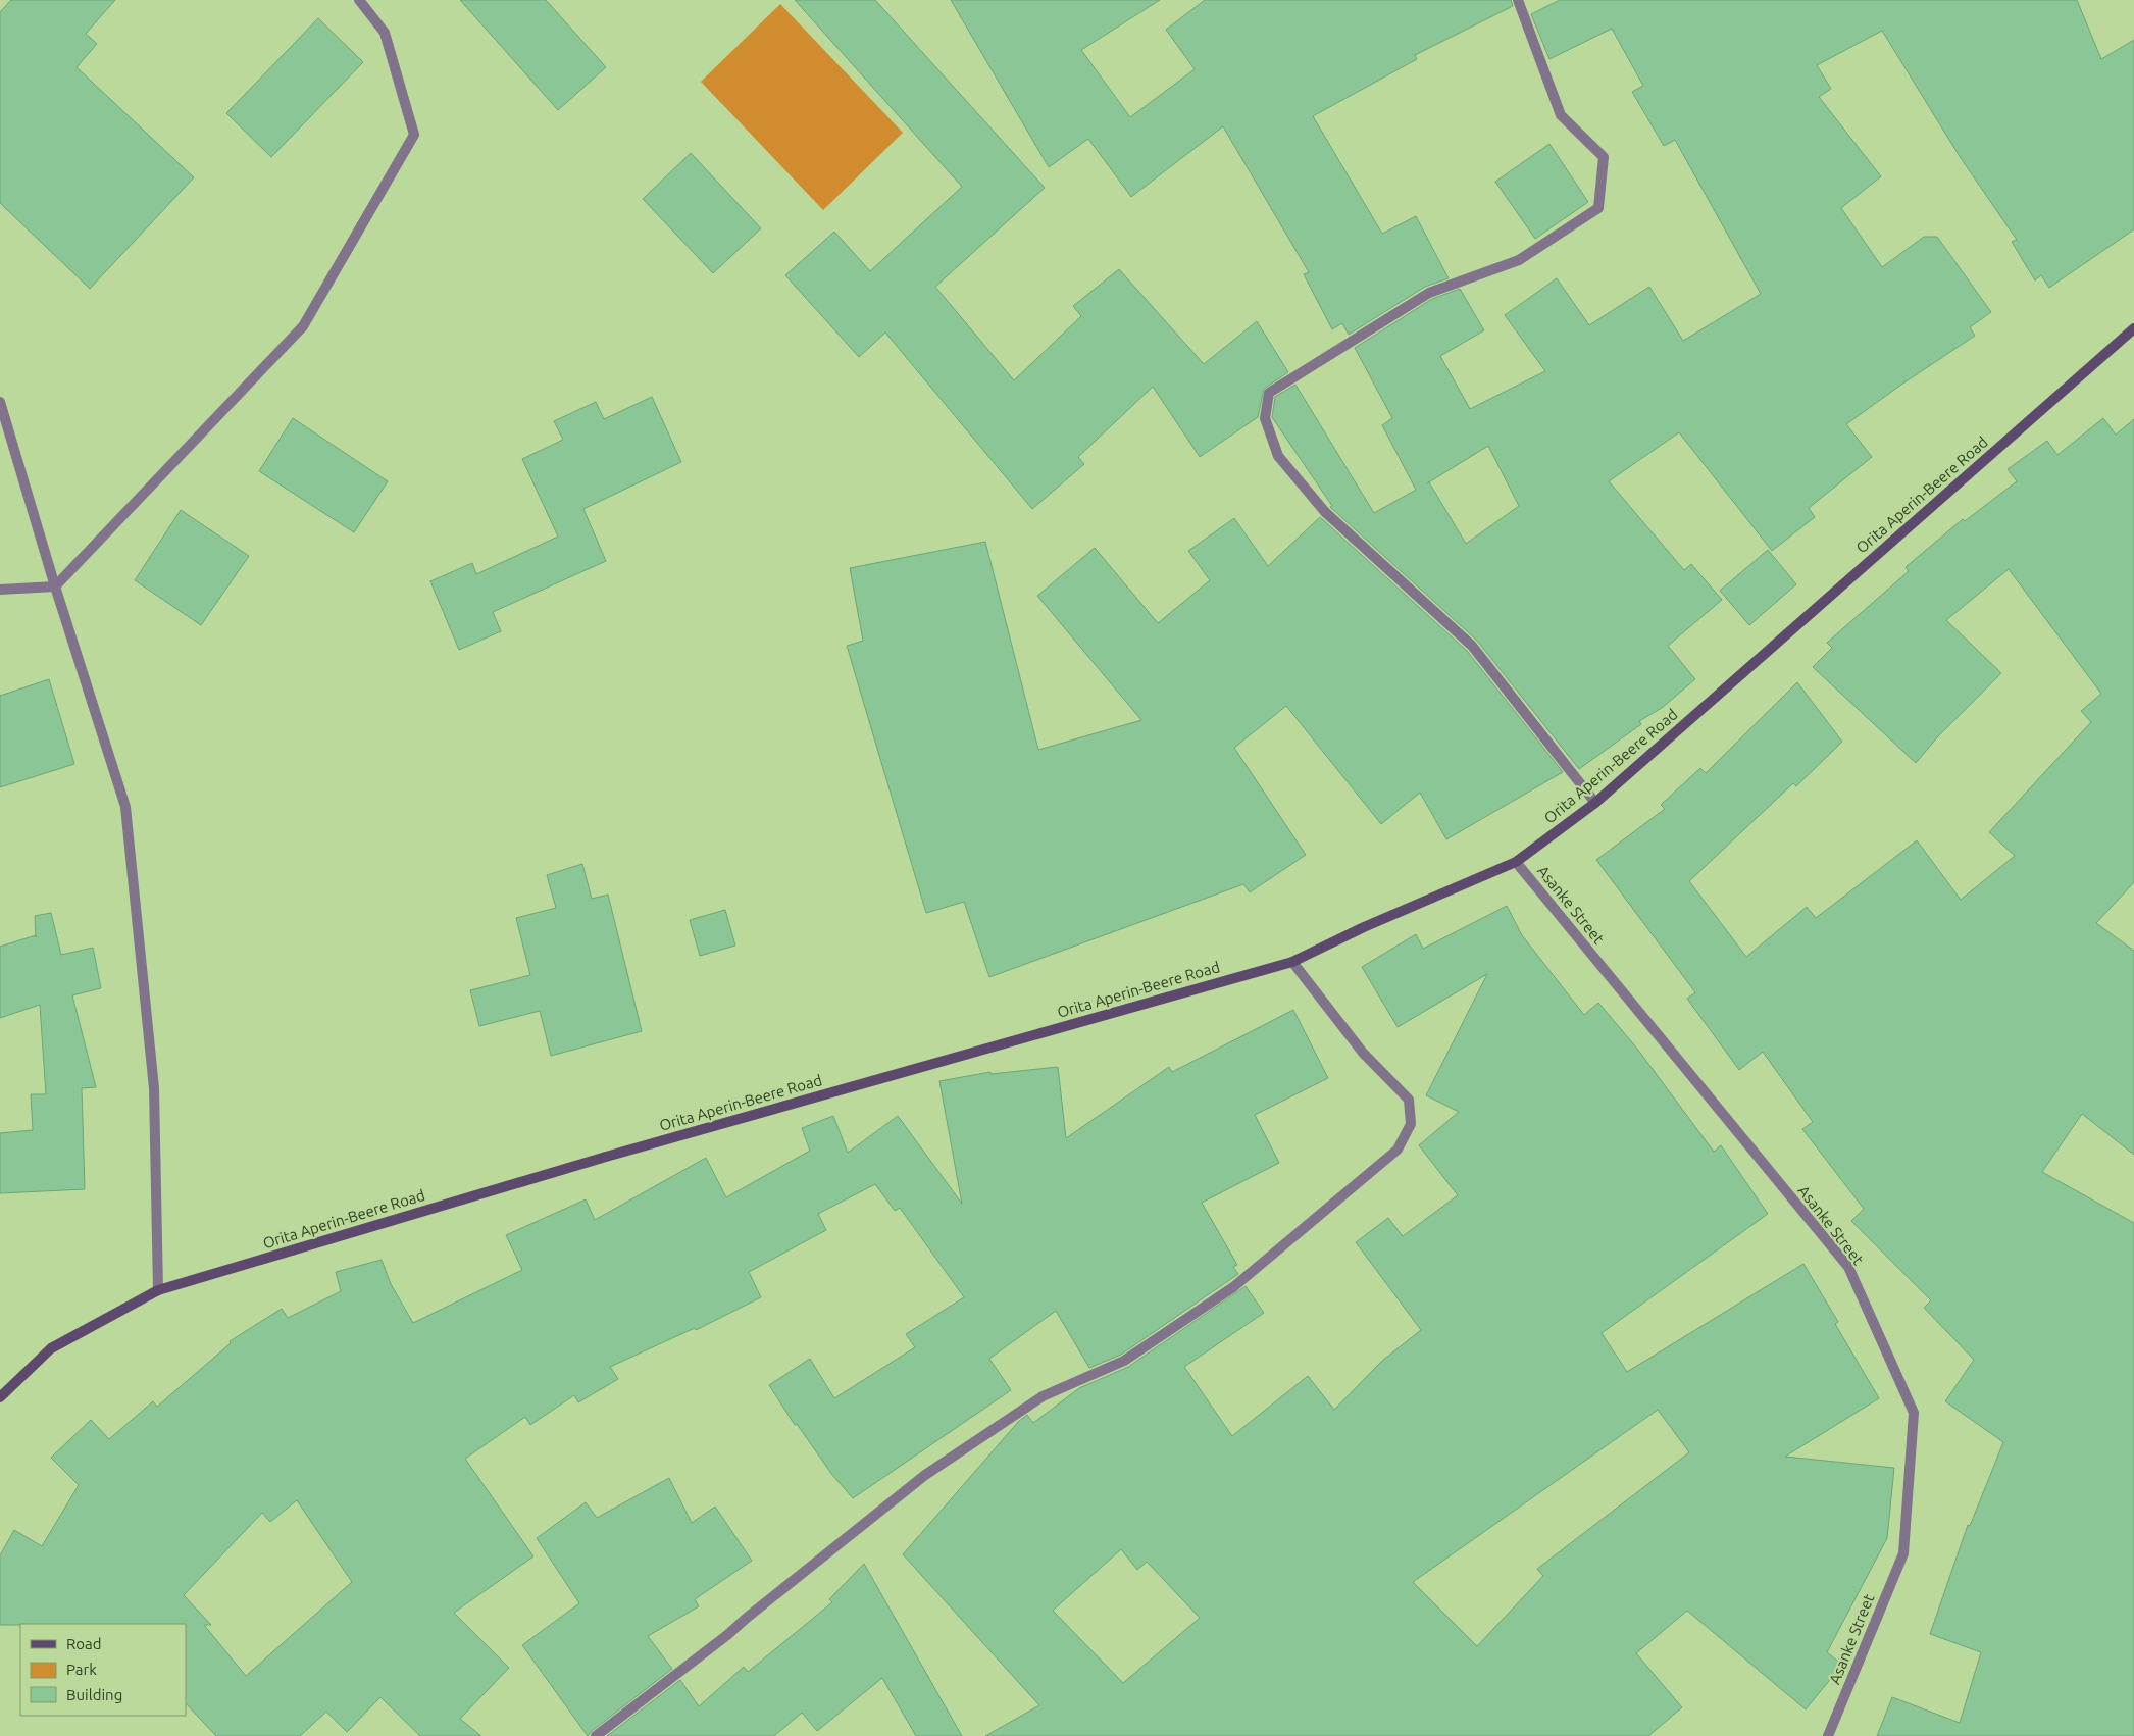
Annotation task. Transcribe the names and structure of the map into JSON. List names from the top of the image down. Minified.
{"streets":{"main road":["Orita Aperin-Beere Road"],"street":["Asanke Street"]},"crossings":[["Orita Aperin-Beere Road","Asanke Street"]],"legend":["Road","Park","Building"]}
